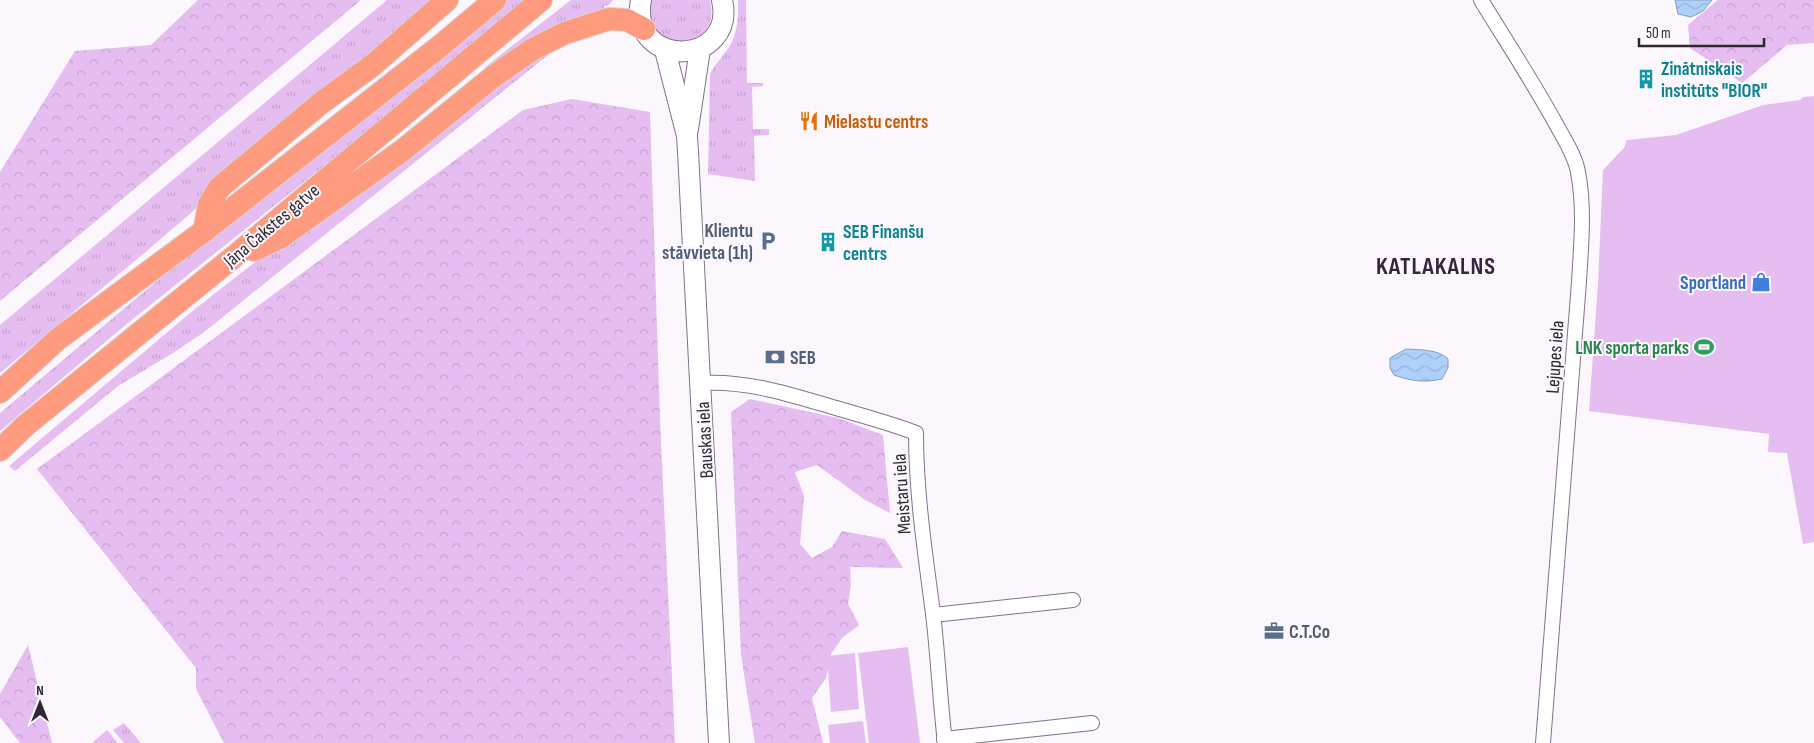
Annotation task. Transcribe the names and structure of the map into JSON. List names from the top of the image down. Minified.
{"streets":{"highway":["Jāņa Čakstes gatve"],"main road":["Bauskas iela"],"street":["Lejupes iela","Meistaru iela"]},"crossings":[["Bauskas iela","Meistaru iela"]],"districts":["KATLAKALNS"],"places":{"building":["Zinātniskais institūts \"BIOR\"","SEB Finanšu centrs"],"restaurant":["Mielastu centrs"],"parking":["Klientu stāvvieta (1h)"],"shop":["Sportland"],"sports":["LNK sporta parks"],"bank":["SEB"],"office":["C.T.Co"]},"scale_bar":"50 m","north":"top"}
